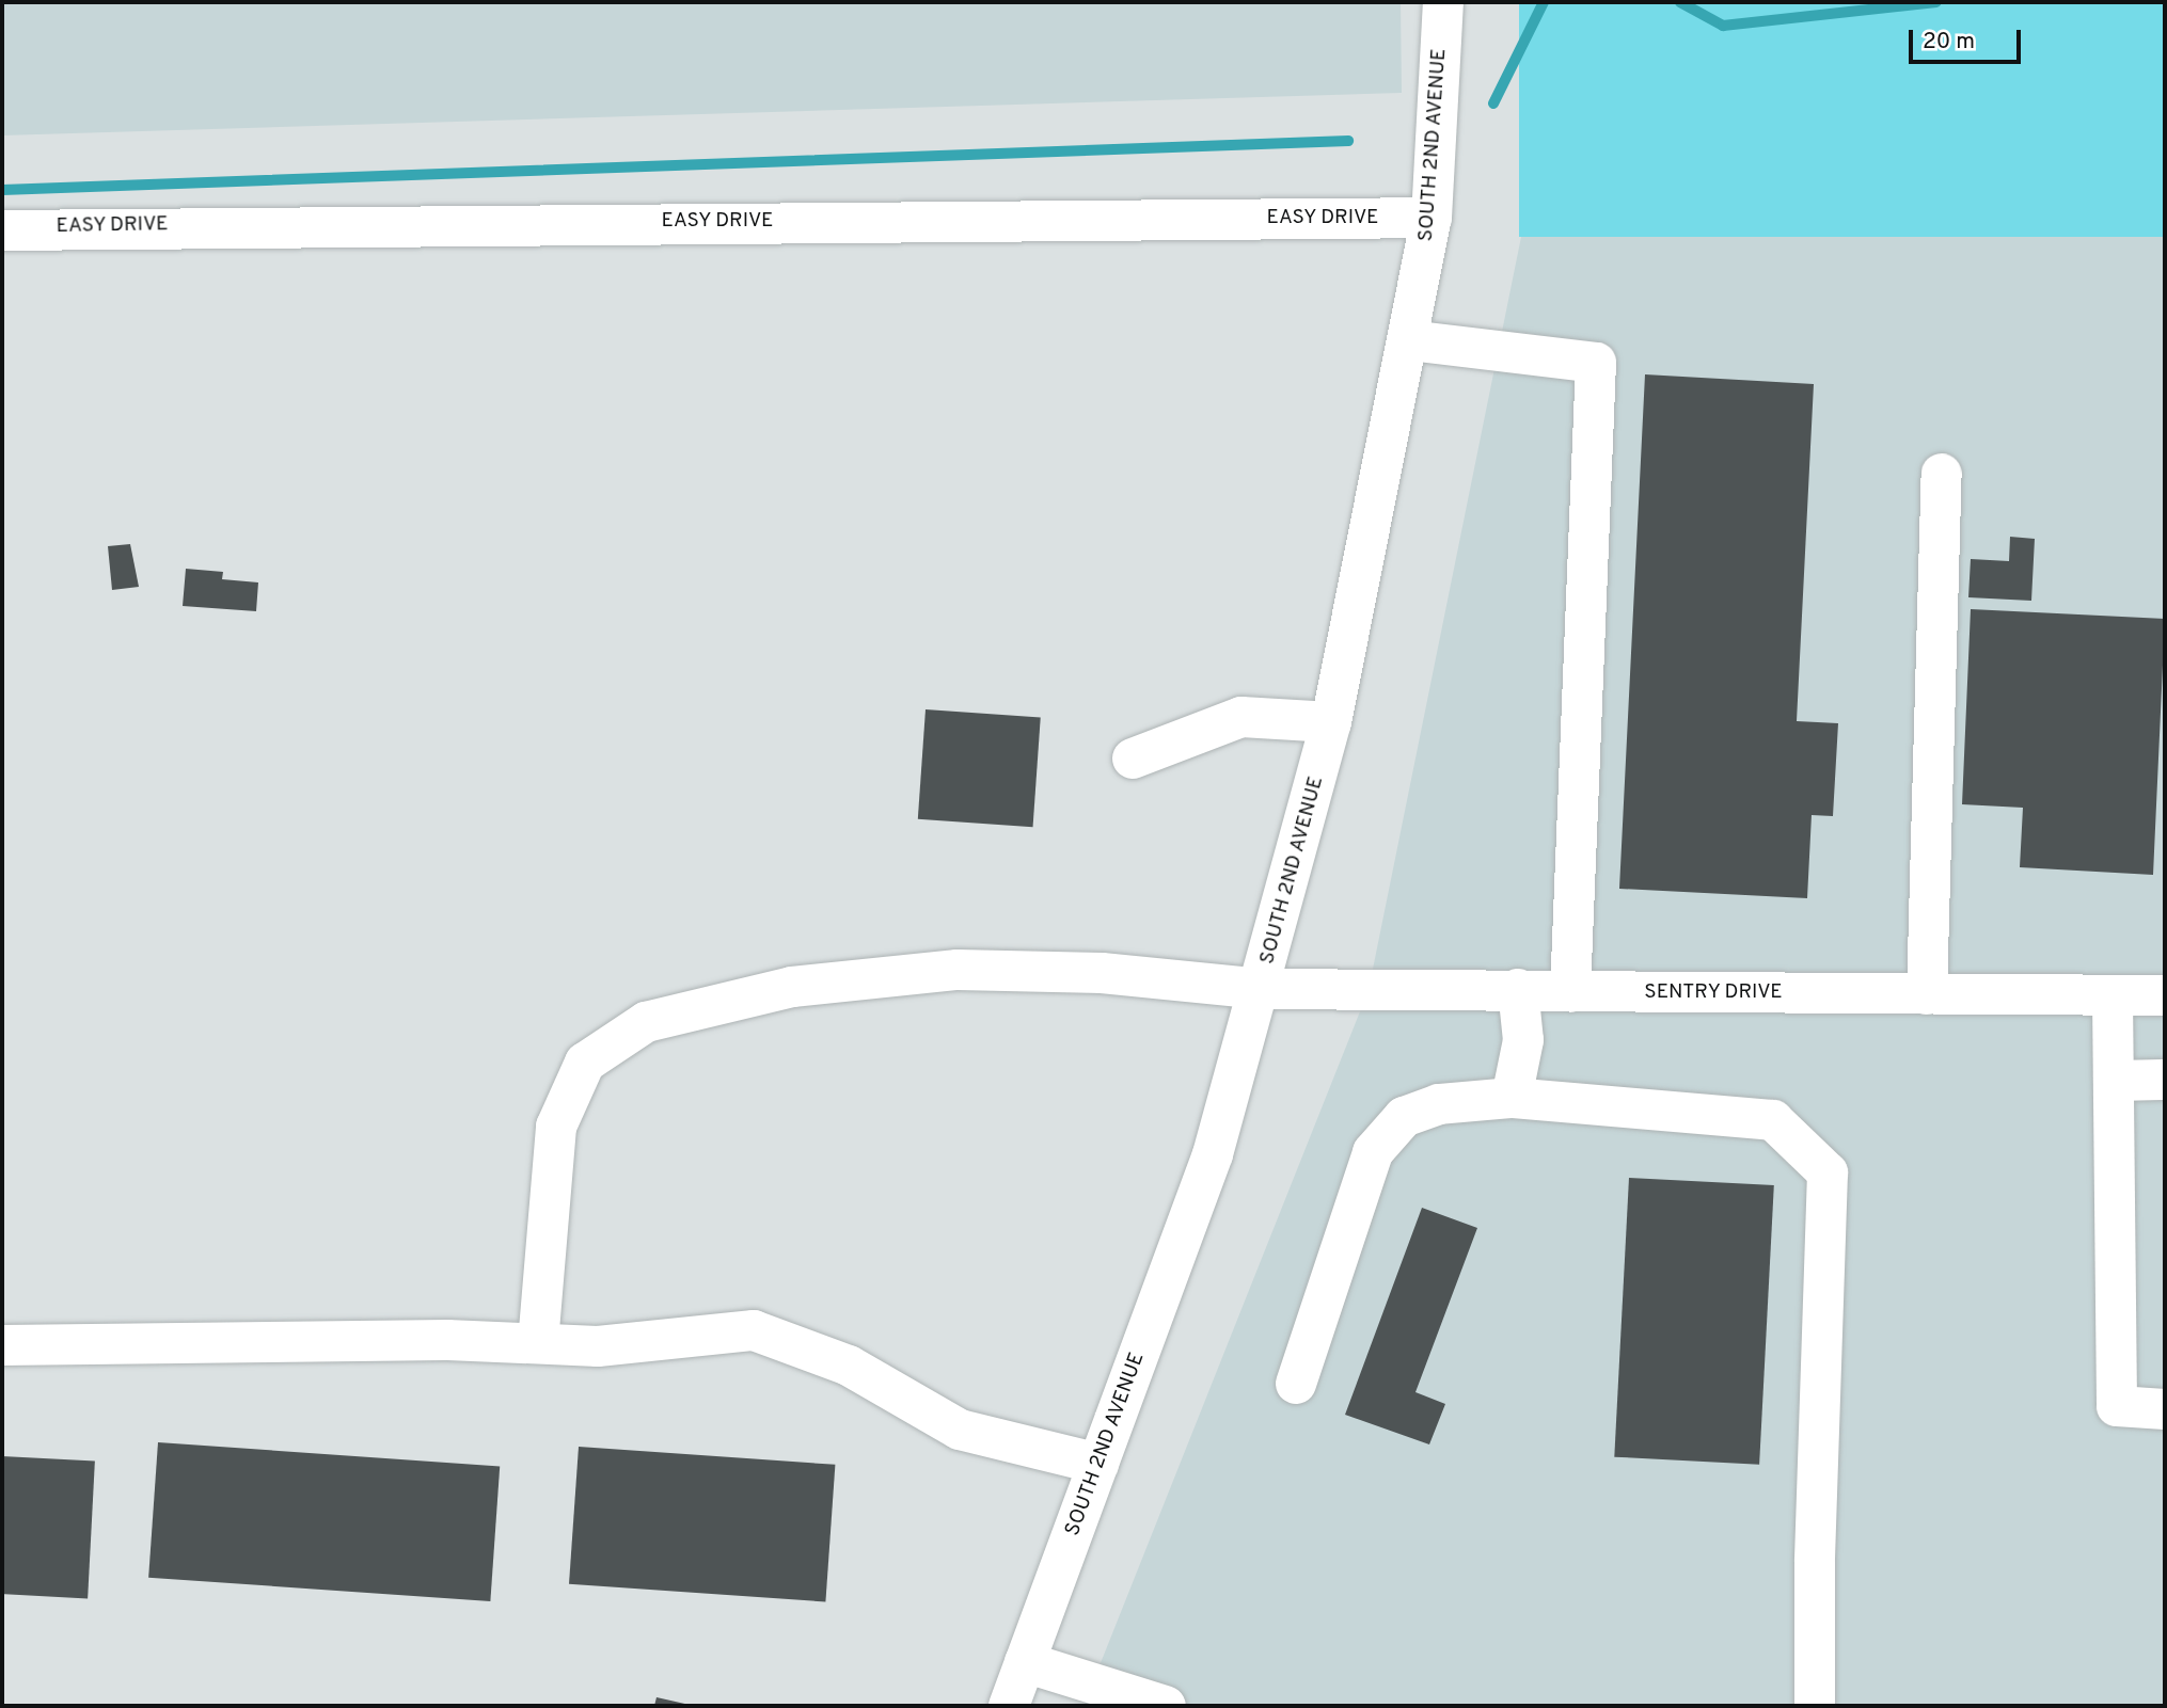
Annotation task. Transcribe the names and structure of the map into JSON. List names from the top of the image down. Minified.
{"streets":{"street":["SOUTH 2ND AVENUE","EASY DRIVE","SENTRY DRIVE"]},"crossings":[["SOUTH 2ND AVENUE","EASY DRIVE"],["SOUTH 2ND AVENUE","SENTRY DRIVE"]],"scale_bar":"20 m"}
